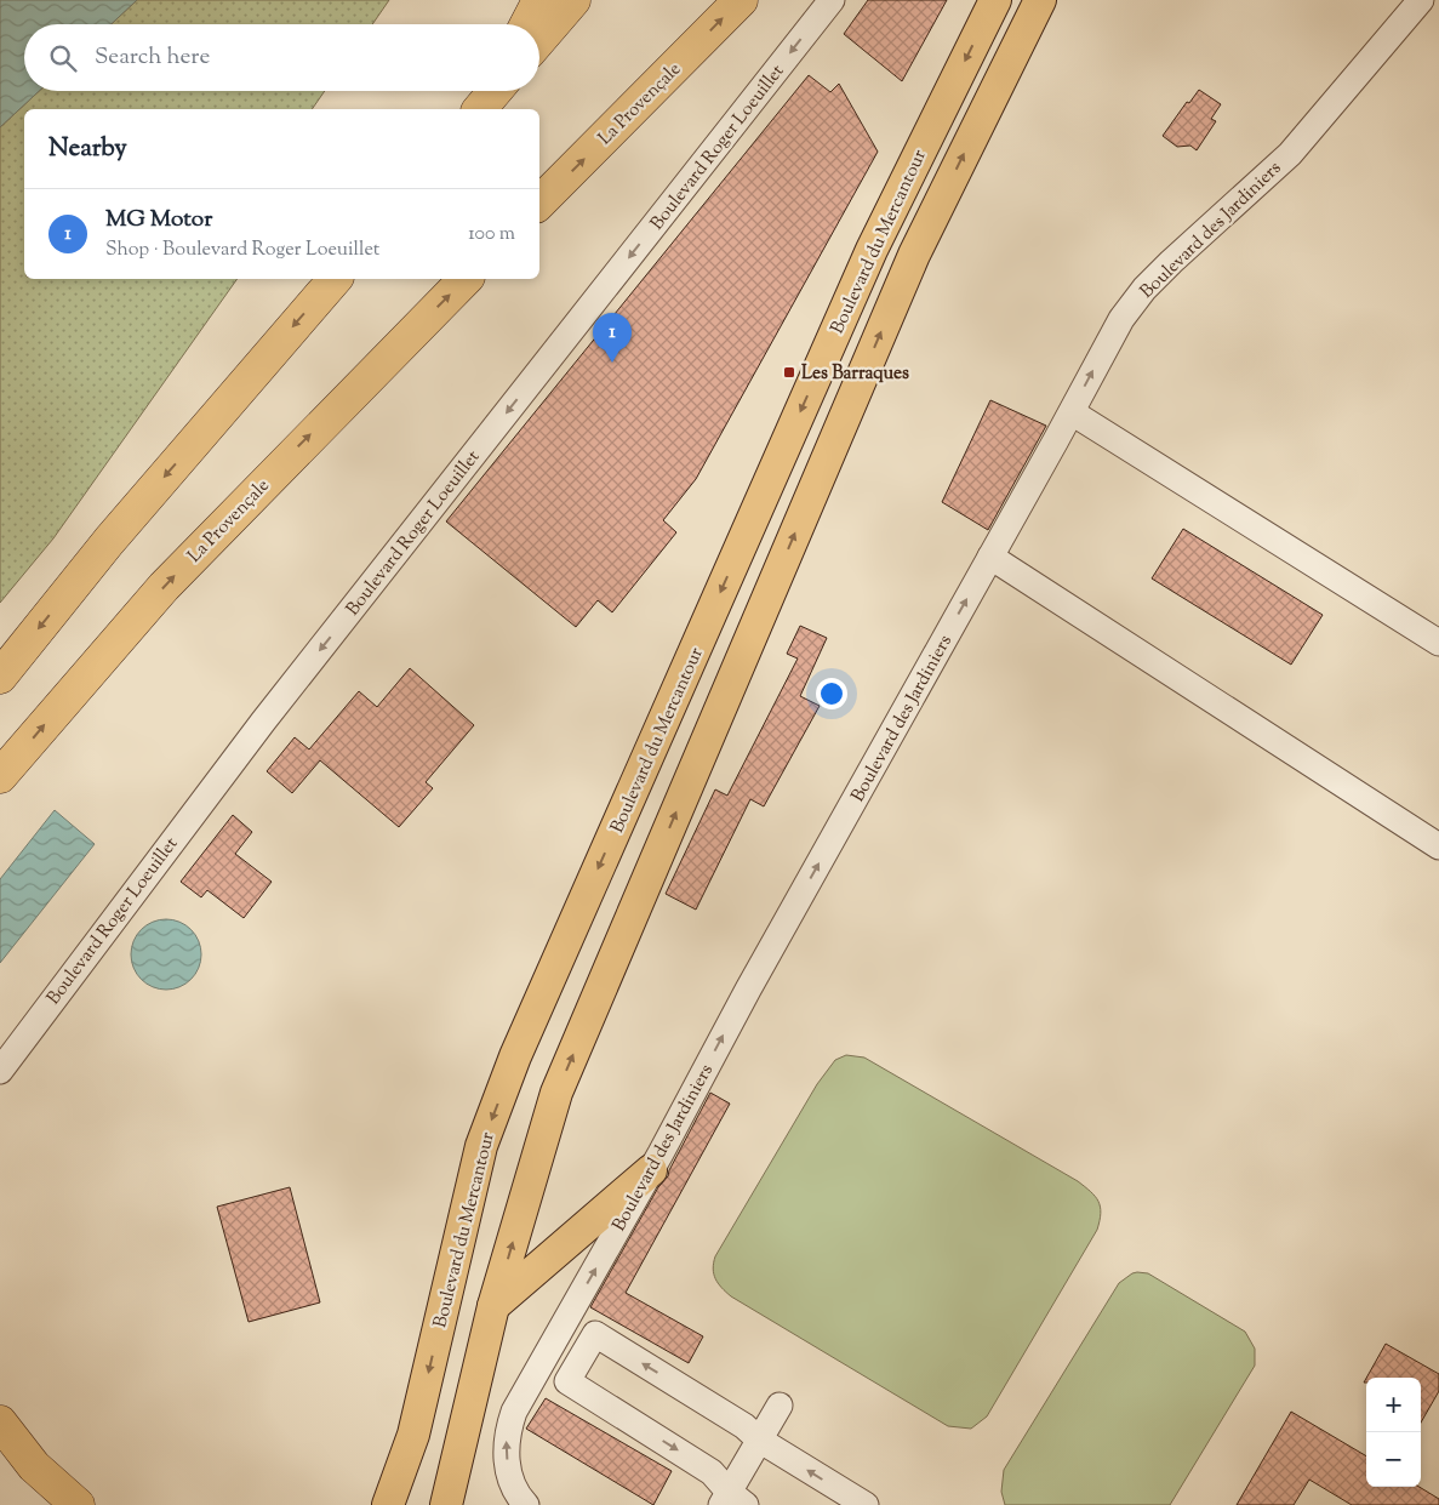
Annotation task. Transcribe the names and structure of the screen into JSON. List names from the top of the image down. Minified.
{"streets":{"highway":["La Provençale"],"main road":["Boulevard du Mercantour"],"street":["Boulevard Roger Loeuillet","Boulevard des Jardiniers"]},"one_way":["Boulevard Roger Loeuillet","Boulevard des Jardiniers"],"places":{"transit":["Les Barraques"]},"page":{"search":"Search here","heading":"Nearby","list":[{"mark":"1","name":"MG Motor","note":"Shop · Boulevard Roger Loeuillet","value":"100 m"}],"pins":"1","map_buttons":["+","−"]}}
